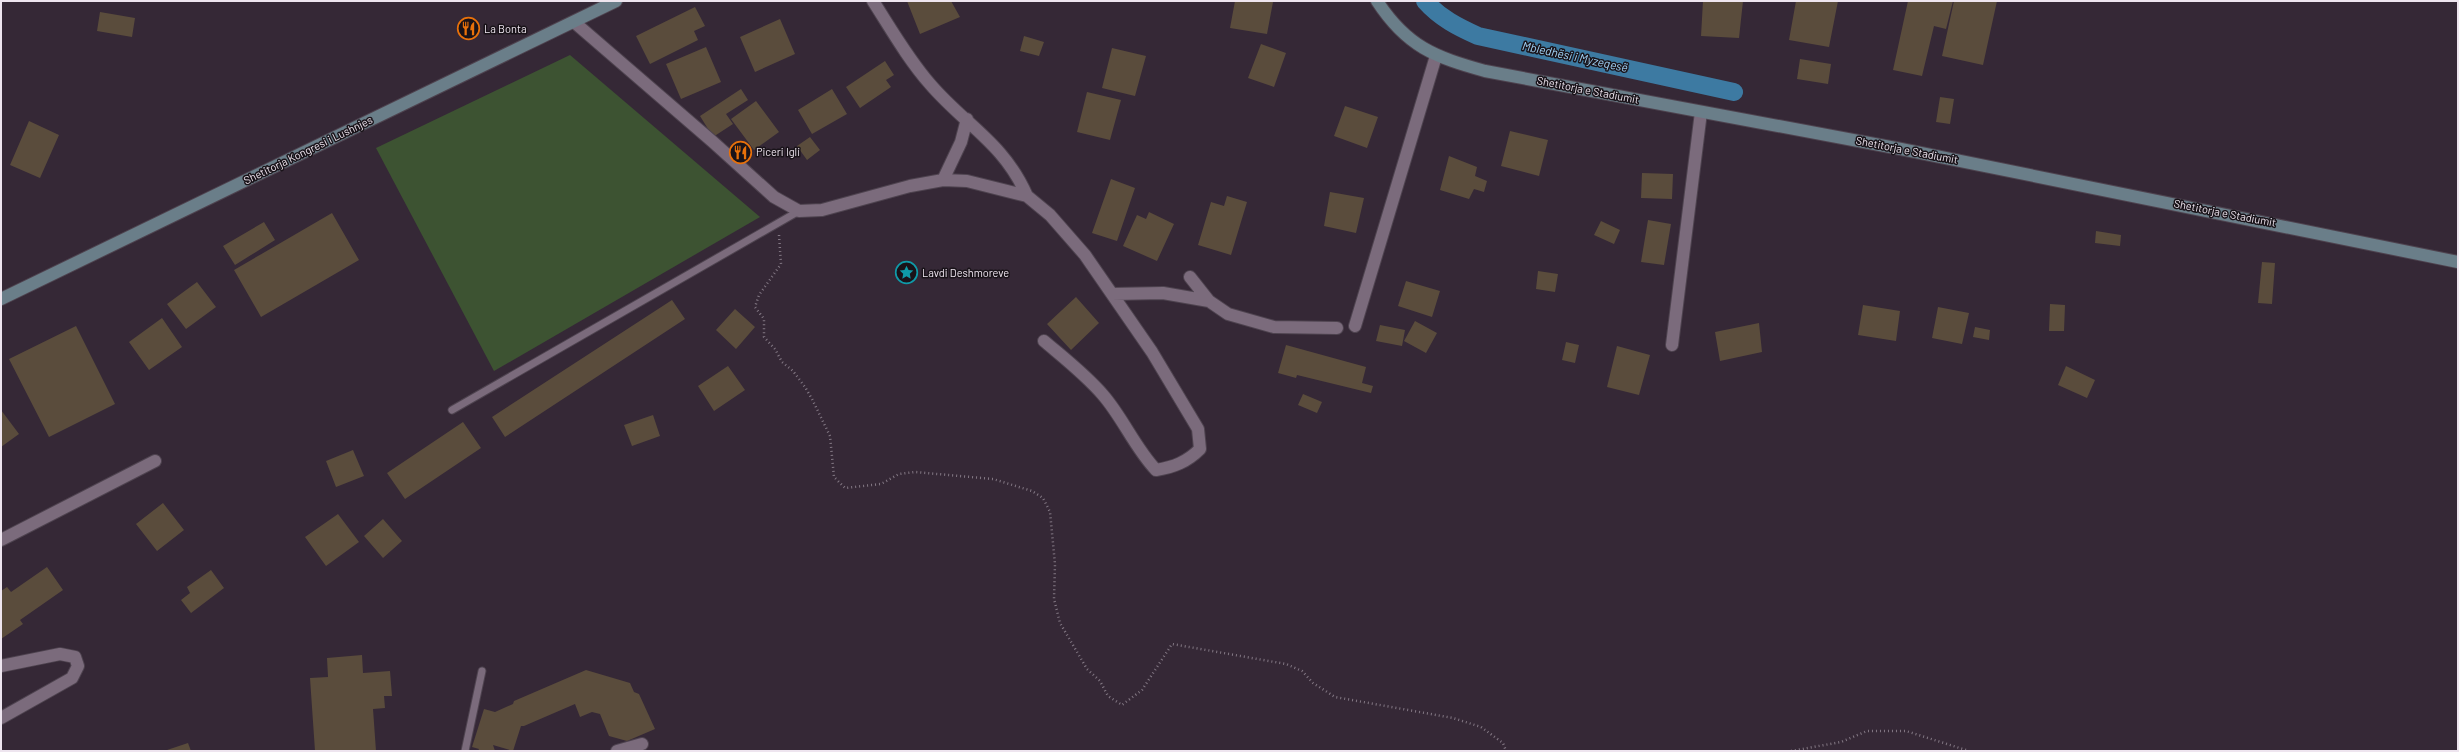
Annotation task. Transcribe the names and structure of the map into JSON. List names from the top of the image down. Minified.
{"streets":{"street":["Shetitorja e Stadiumit","Shetitorja Kongresi i Lushnjes"]},"water":["Mbledhësi i Myzeqesë"],"places":{"restaurant":["La Bonta","Piceri Igli"],"place":["Lavdi Deshmoreve"]}}
